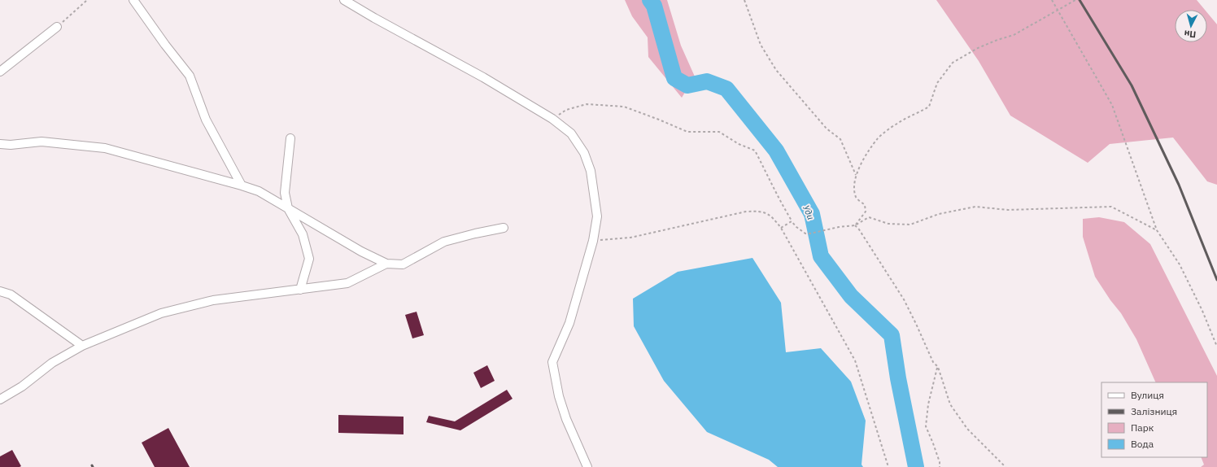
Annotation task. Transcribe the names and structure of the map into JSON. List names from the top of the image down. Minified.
{"water":["Уди"],"legend":["Вулиця","Залізниця","Парк","Вода"],"north":"bottom"}
